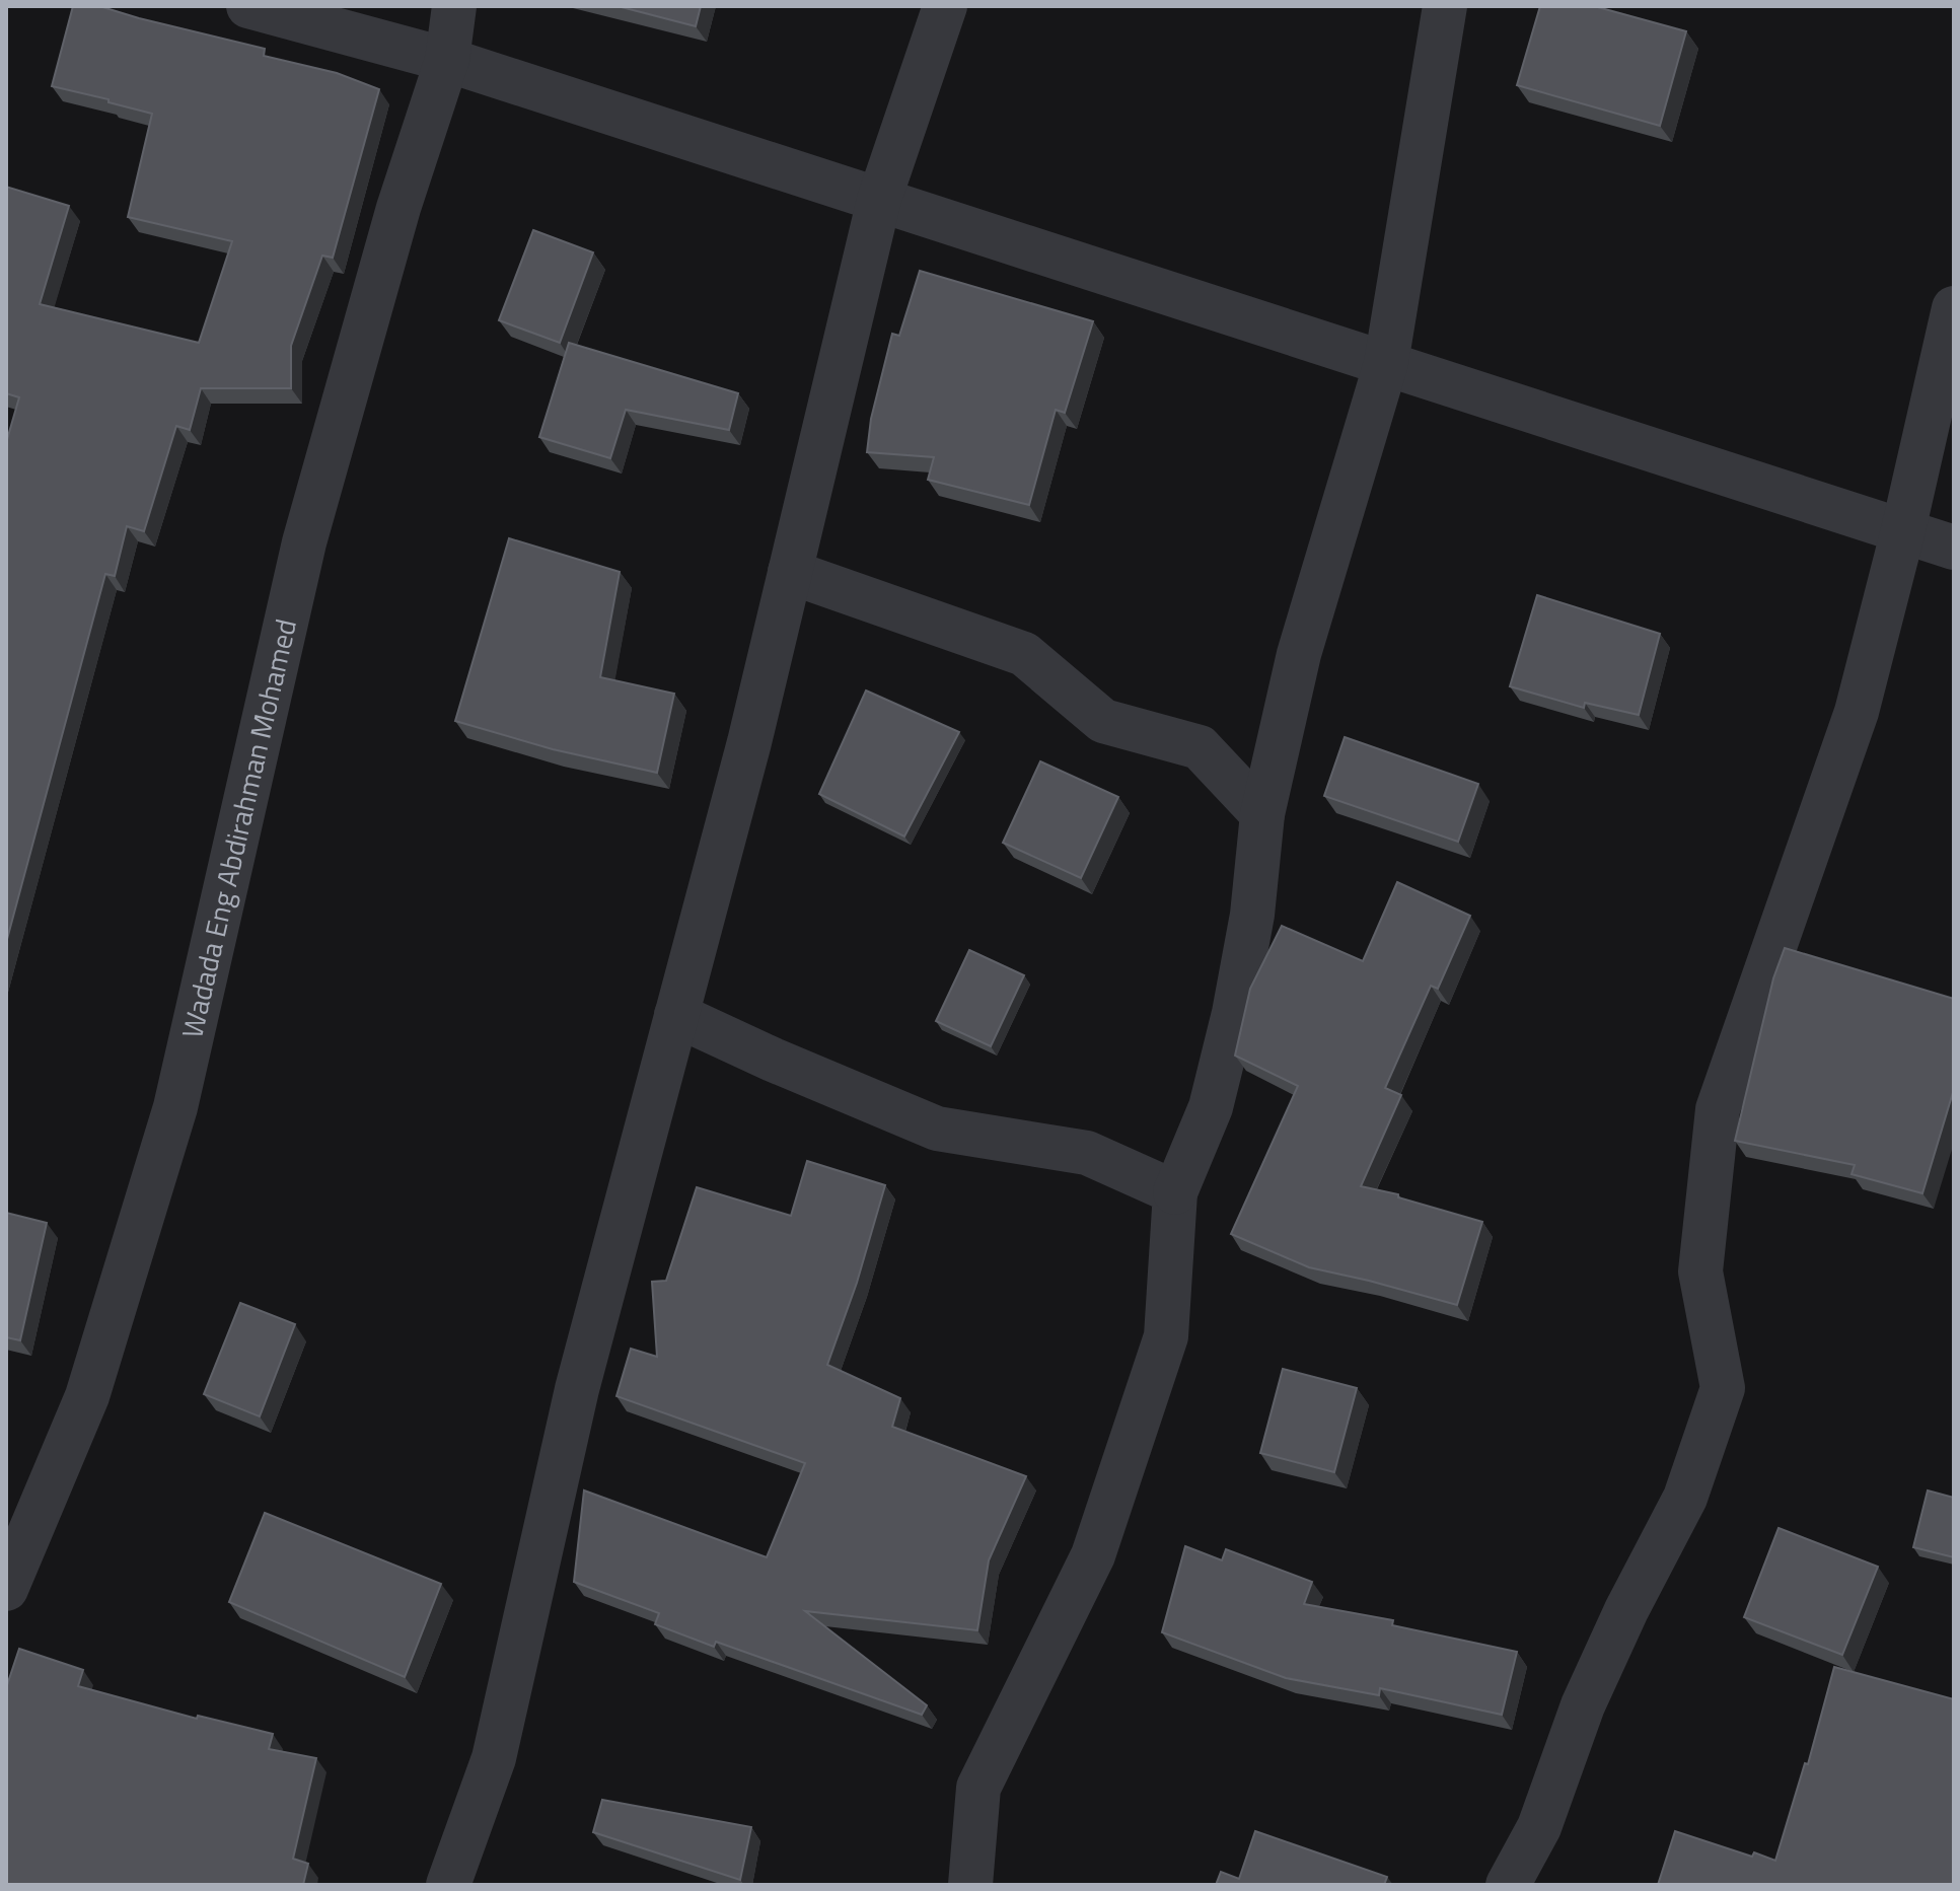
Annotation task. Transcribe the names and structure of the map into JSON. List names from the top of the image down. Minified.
{"streets":{"street":["Wadada Eng Abdirahman Mohamed"]}}
